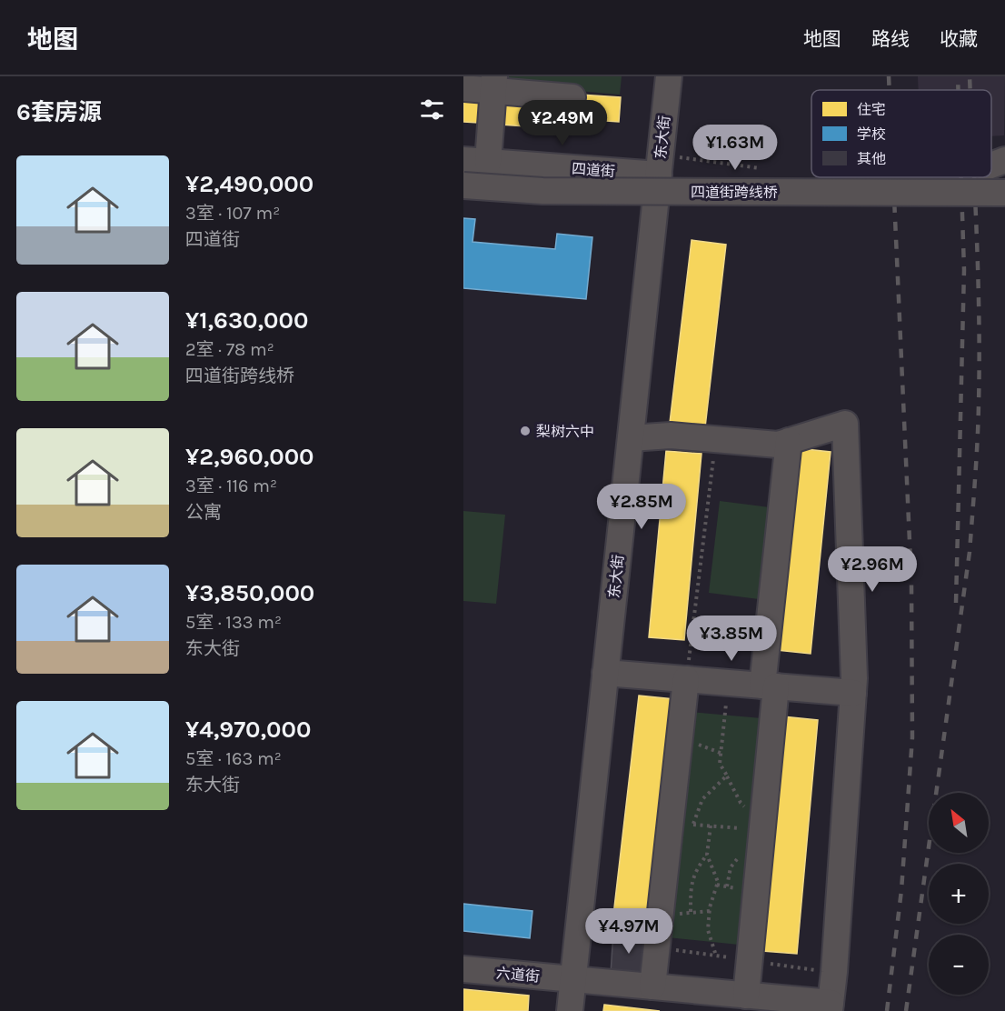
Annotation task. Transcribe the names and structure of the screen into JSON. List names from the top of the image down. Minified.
{"streets":{"street":["东大街","四道街","四道街跨线桥","六道街"]},"crossings":[["东大街","四道街"],["东大街","六道街"]],"places":["梨树六中"],"legend":["住宅","学校","其他"],"north":"top left","page":{"header":"地图","nav":["地图","路线","收藏"],"heading":"6套房源","price":["¥2.49M","¥1.63M","¥2.85M","¥2.96M","¥3.85M","¥4.97M"],"list":[{"name":"¥2,490,000","note":"3室 · 107 m² · 四道街"},{"name":"¥1,630,000","note":"2室 · 78 m² · 四道街跨线桥"},{"name":"¥2,960,000","note":"3室 · 116 m² · 公寓"},{"name":"¥3,850,000","note":"5室 · 133 m² · 东大街"},{"name":"¥4,970,000","note":"5室 · 163 m² · 东大街"}],"map_buttons":["+","−"]}}
